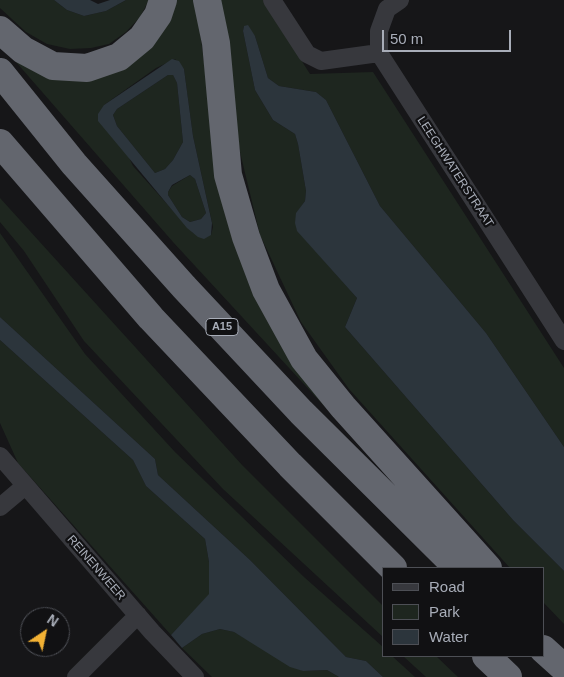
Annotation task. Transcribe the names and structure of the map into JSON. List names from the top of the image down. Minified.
{"streets":{"highway":["A15"],"street":["LEEGHWATERSTRAAT","REINENWEER"]},"legend":["Road","Park","Water"],"scale_bar":"50 m","north":"top right"}
